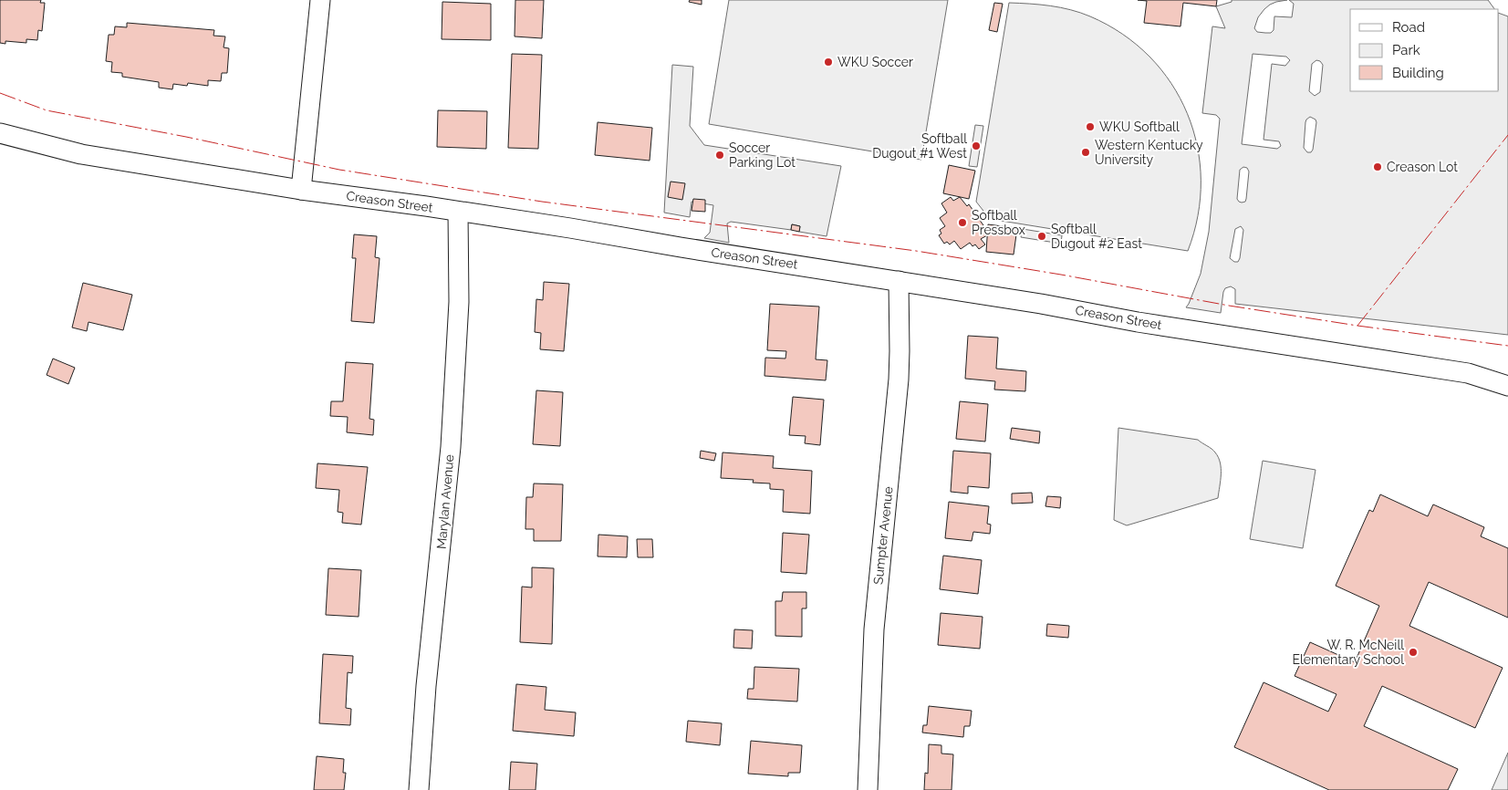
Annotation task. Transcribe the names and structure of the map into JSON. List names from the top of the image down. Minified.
{"streets":{"street":["Creason Street","Marylan Avenue","Sumpter Avenue"]},"crossings":[["Creason Street","Marylan Avenue"],["Creason Street","Sumpter Avenue"]],"places":["WKU Soccer","WKU Softball","Softball Dugout #1 West","Western Kentucky University","Soccer Parking Lot","Creason Lot","Softball Pressbox","Softball Dugout #2 East","W. R. McNeill Elementary School"],"legend":["Road","Park","Building"]}
